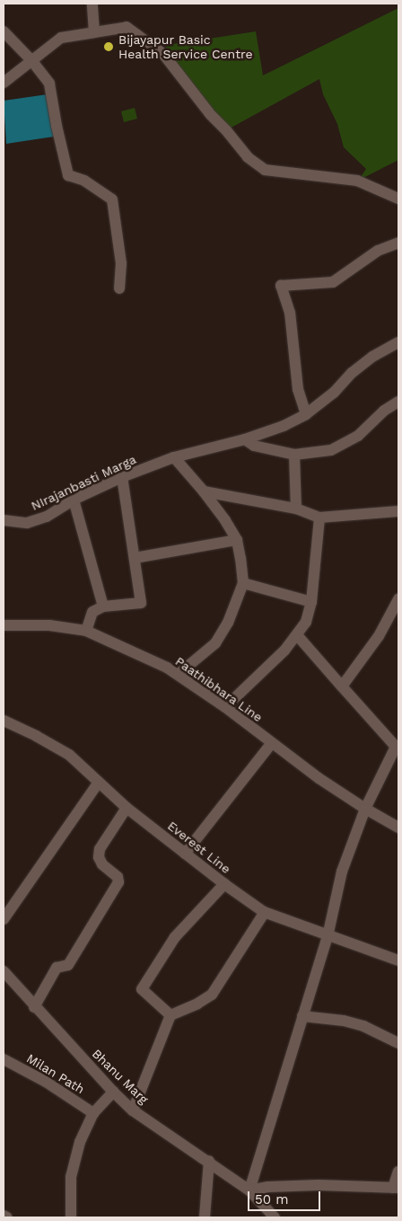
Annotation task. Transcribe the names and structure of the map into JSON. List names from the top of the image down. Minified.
{"streets":{"street":["NIrajanbasti Marga","Paathibhara Line","Everest Line","Milan Path","Bhanu Marg"]},"places":["Bijayapur Basic Health Service Centre"],"scale_bar":"50 m"}
